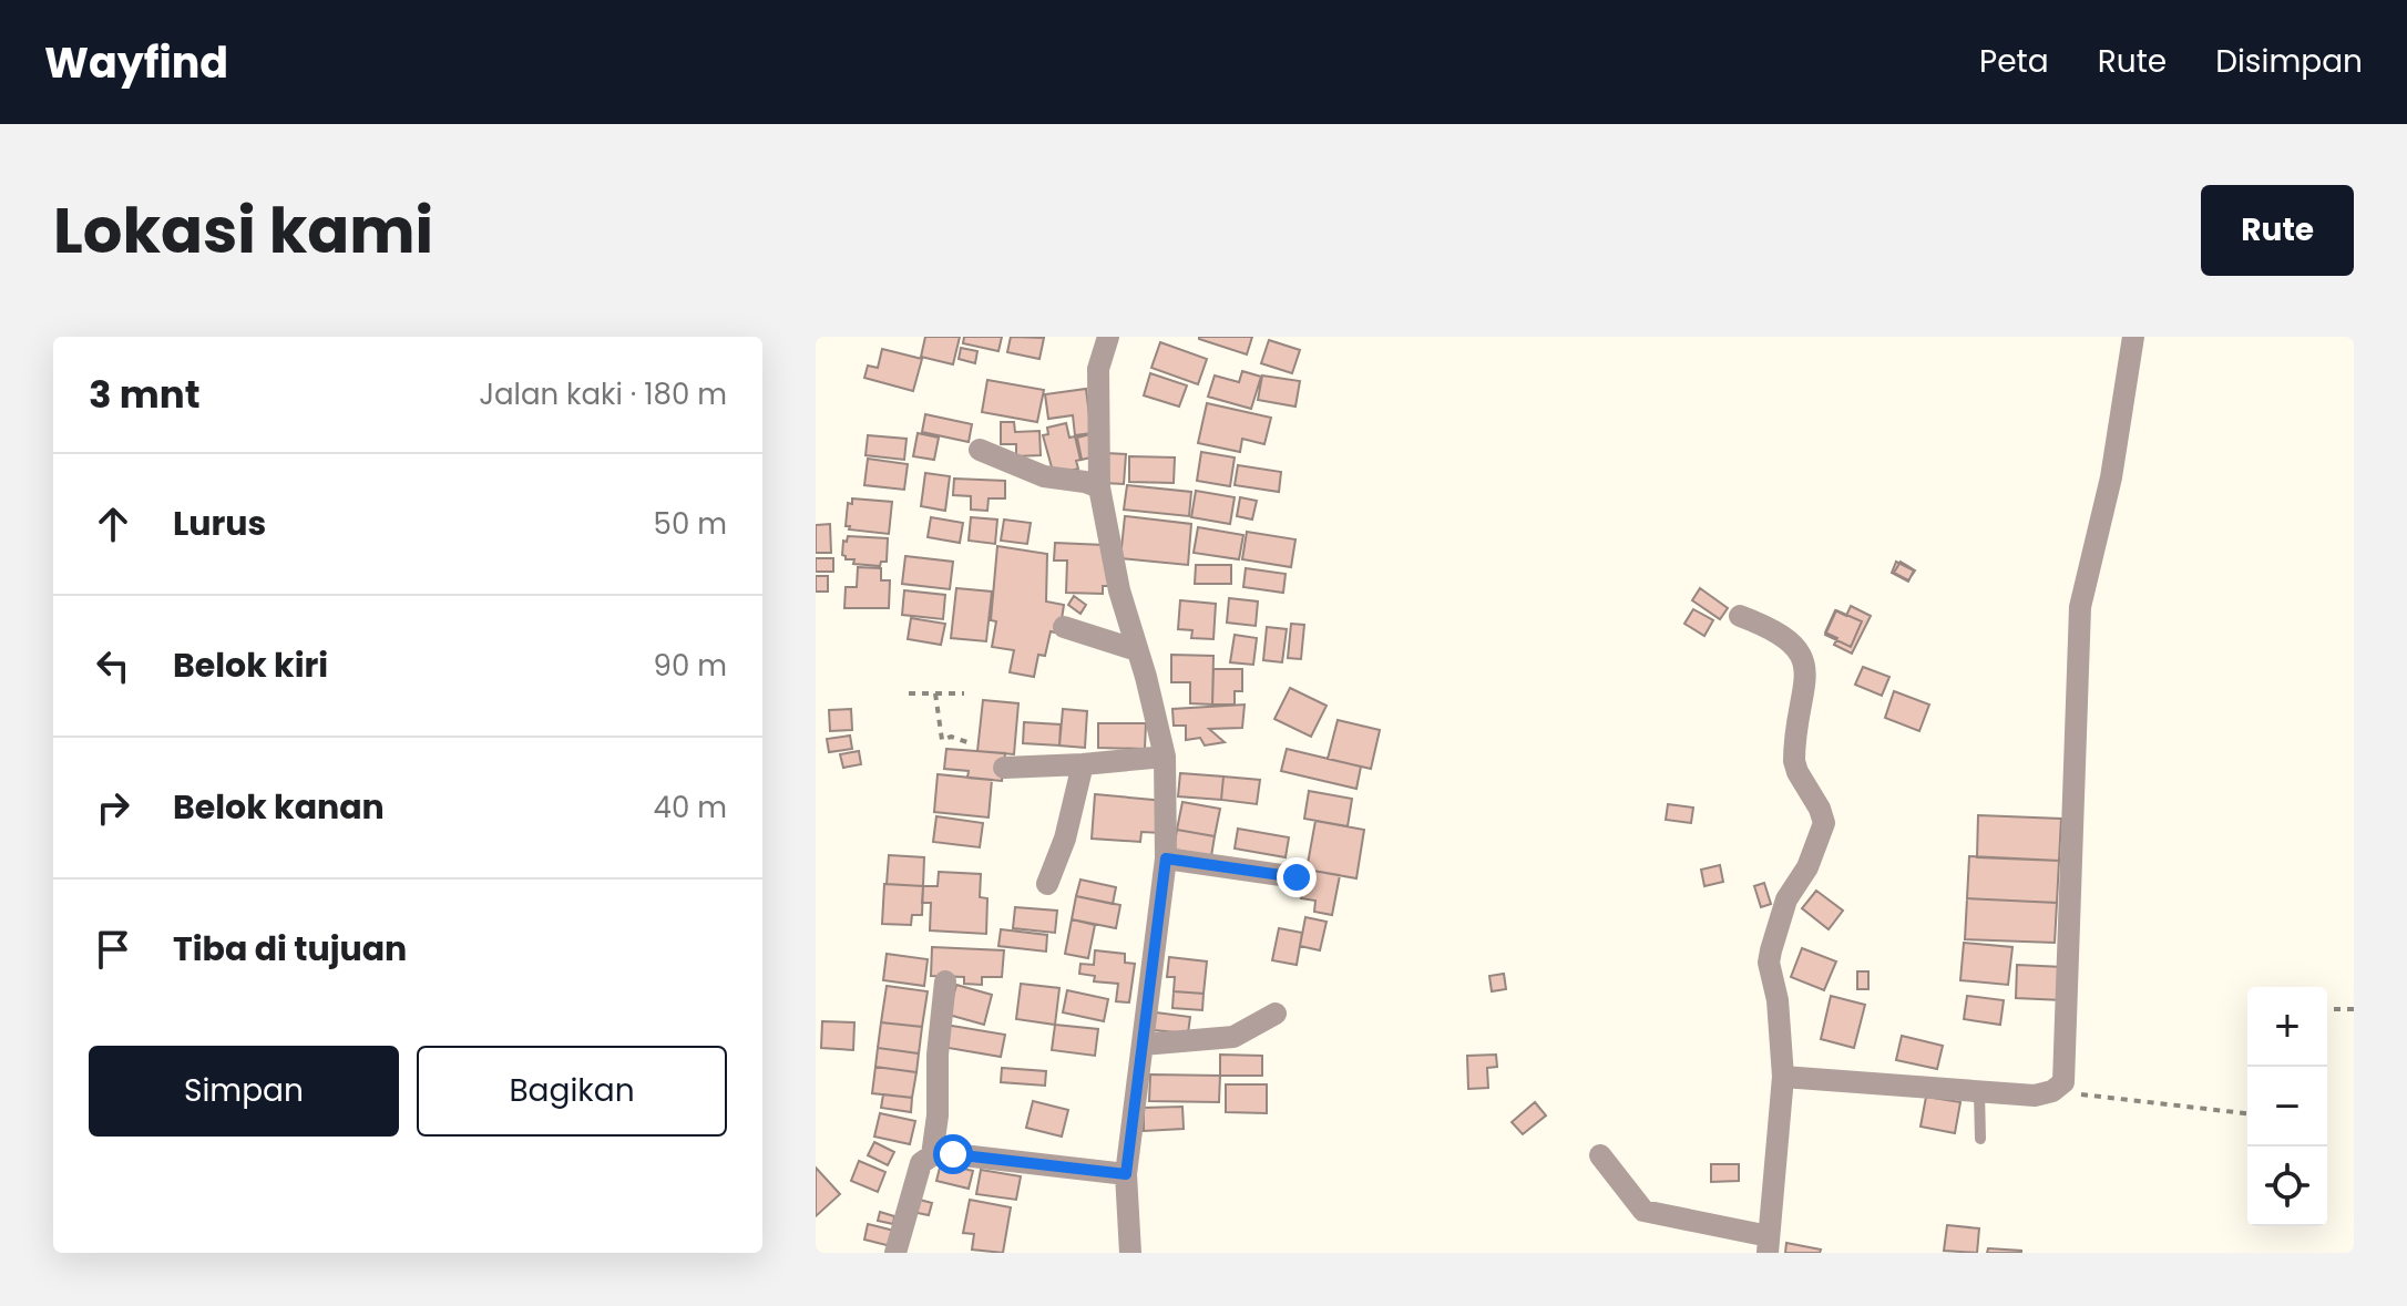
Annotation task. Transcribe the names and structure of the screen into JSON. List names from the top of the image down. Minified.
{"page":{"header":"Wayfind","nav":["Peta","Rute","Disimpan"],"title":"Lokasi kami","buttons":["Rute",["Simpan","Bagikan"]],"heading":["3 mnt","Jalan kaki · 180 m"],"list":[["Lurus","50 m"],["Belok kiri","90 m"],["Belok kanan","40 m"],"Tiba di tujuan"],"map_buttons":["+","−"]}}
